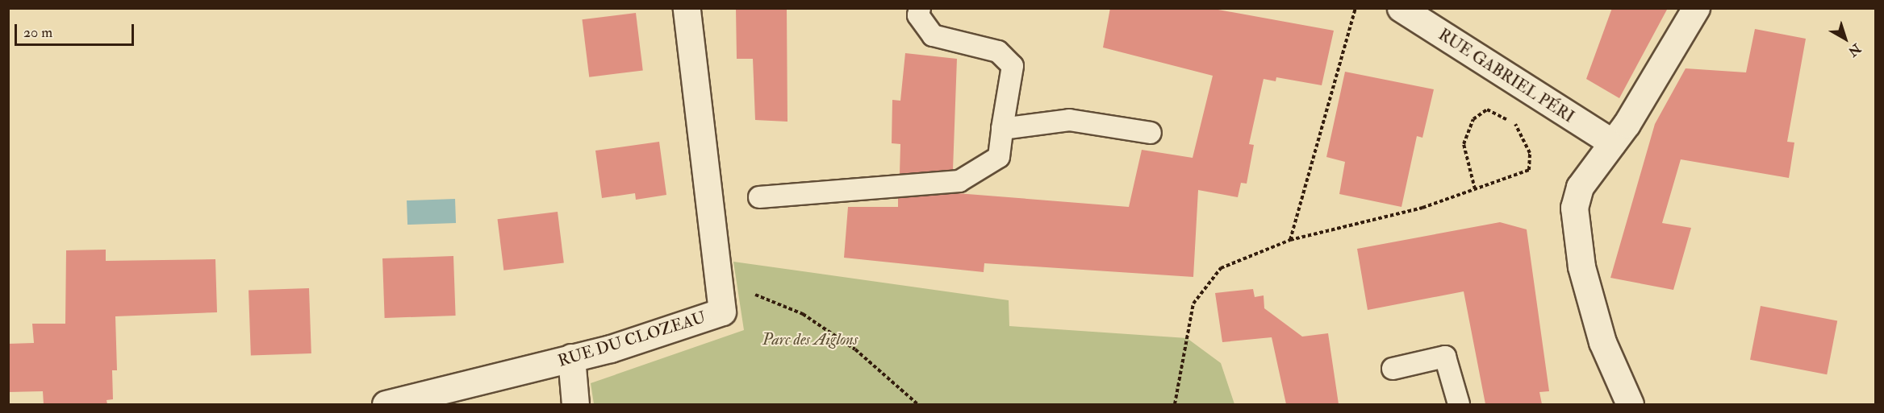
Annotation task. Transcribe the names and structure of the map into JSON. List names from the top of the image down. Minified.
{"streets":{"street":["RUE GABRIEL PÉRI","RUE DU CLOZEAU"]},"parks":["Parc des Aiglons"],"scale_bar":"20 m","north":"bottom right"}
